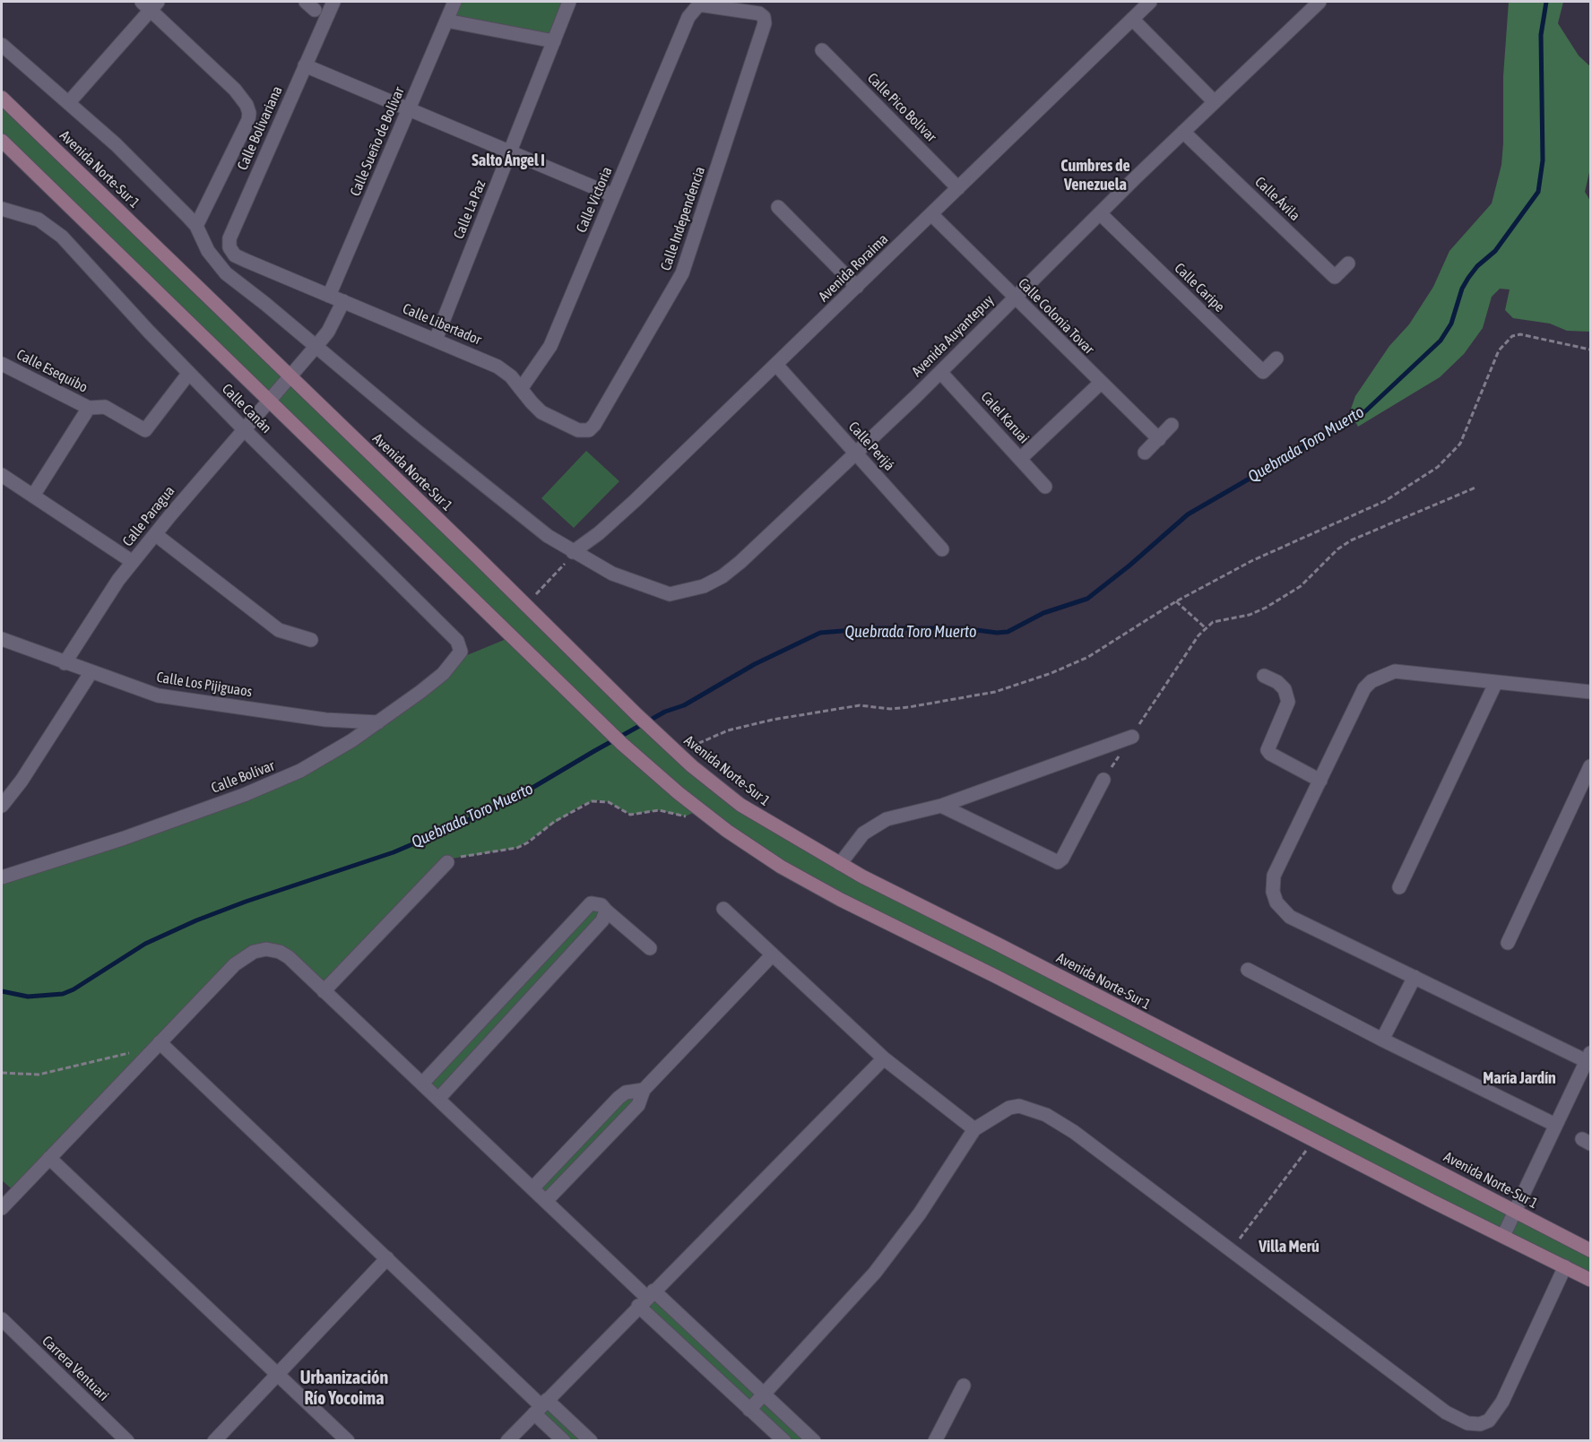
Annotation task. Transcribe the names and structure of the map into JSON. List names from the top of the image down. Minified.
{"streets":{"main road":["Avenida Norte-Sur 1"],"street":["Calle Pico Bolívar","Calle Bolivariana","Calle Sueño de Bolívar","Calle Ávila","Calle Victoria","Calle La Paz","Calle Independencia","Avenida Roraima","Calle Caripe","Calle Colonia Tovar","Calle Libertador","Avenida Auyantepuy","Calle Esequibo","Calle Canán","Calel Karuai","Calle Perijá","Calle Paragua","Calle Los Pijiguaos","Calle Bolívar","Carrera Ventuari"]},"crossings":[["Calle Pico Bolívar","Avenida Roraima"],["Calle Bolivariana","Calle Libertador"],["Calle Sueño de Bolívar","Calle Libertador"],["Avenida Norte-Sur 1","Calle Paragua"],["Calle Ávila","Avenida Auyantepuy"],["Calle Victoria","Calle Independencia"],["Calle Victoria","Calle Libertador"],["Calle La Paz","Calle Libertador"],["Calle Independencia","Calle Libertador"],["Avenida Roraima","Calle Colonia Tovar"],["Avenida Roraima","Avenida Auyantepuy"],["Avenida Roraima","Calle Perijá"],["Calle Caripe","Avenida Auyantepuy"],["Calle Colonia Tovar","Avenida Auyantepuy"],["Calle Libertador","Calle Paragua"],["Avenida Auyantepuy","Calel Karuai"],["Avenida Auyantepuy","Calle Perijá"],["Avenida Auyantepuy","Calle Paragua"],["Calle Esequibo","Calle Canán"],["Calle Canán","Calle Paragua"],["Calle Canán","Calle Bolívar"],["Calle Paragua","Calle Los Pijiguaos"],["Calle Los Pijiguaos","Calle Bolívar"]],"districts":["Salto Ángel I","Cumbres de Venezuela","María Jardín","Villa Merú","Urbanización Río Yocoima"],"water":["Quebrada Toro Muerto"]}
